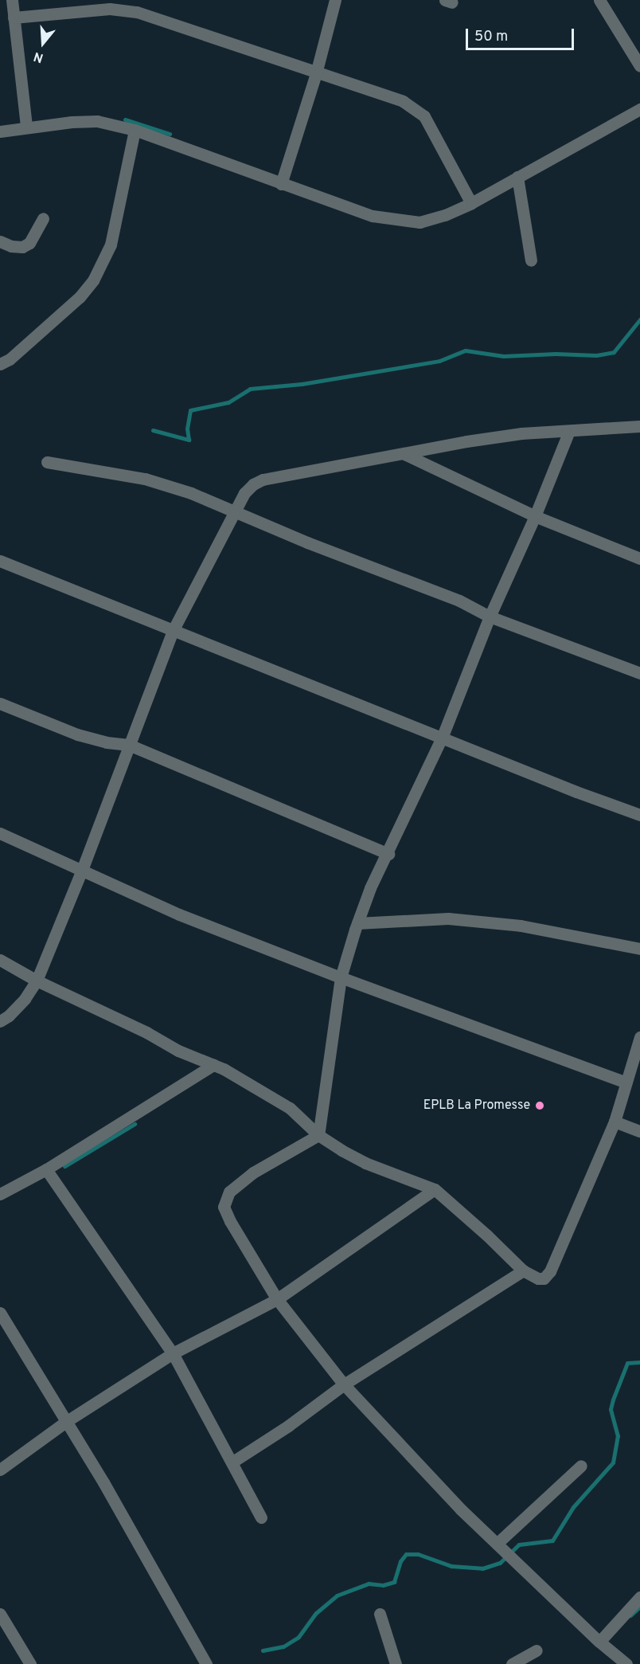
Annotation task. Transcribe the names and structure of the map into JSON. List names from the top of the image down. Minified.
{"places":["EPLB La Promesse"],"scale_bar":"50 m","north":"bottom"}
